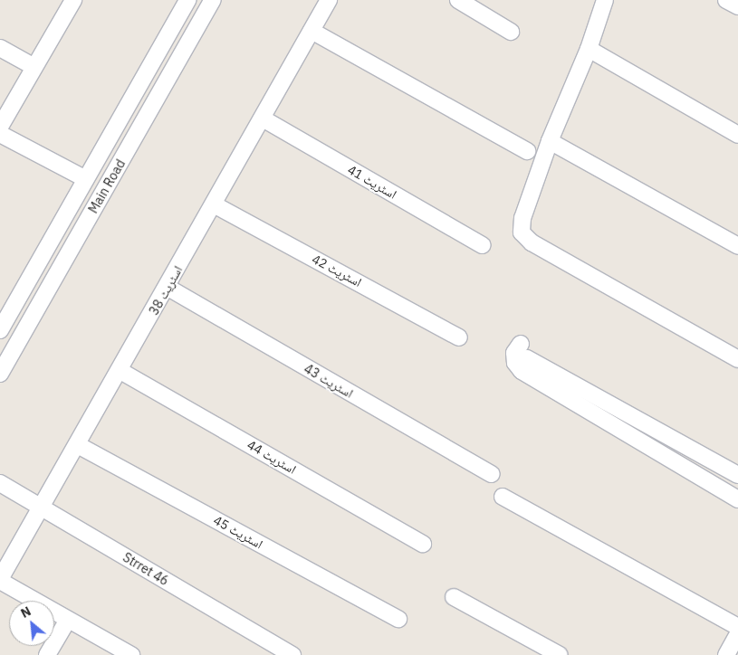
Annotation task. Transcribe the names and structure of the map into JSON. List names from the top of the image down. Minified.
{"streets":{"street":["اسٹریٹ 41","Main Road","اسٹریٹ 42","اسٹریٹ 38","اسٹریٹ 43","اسٹریٹ 44","اسٹریٹ 45","Strret 46"]},"crossings":[["اسٹریٹ 41","اسٹریٹ 38"],["اسٹریٹ 42","اسٹریٹ 38"],["اسٹریٹ 38","اسٹریٹ 43"],["اسٹریٹ 38","اسٹریٹ 44"],["اسٹریٹ 38","اسٹریٹ 45"],["اسٹریٹ 38","Strret 46"]],"north":"top left"}
